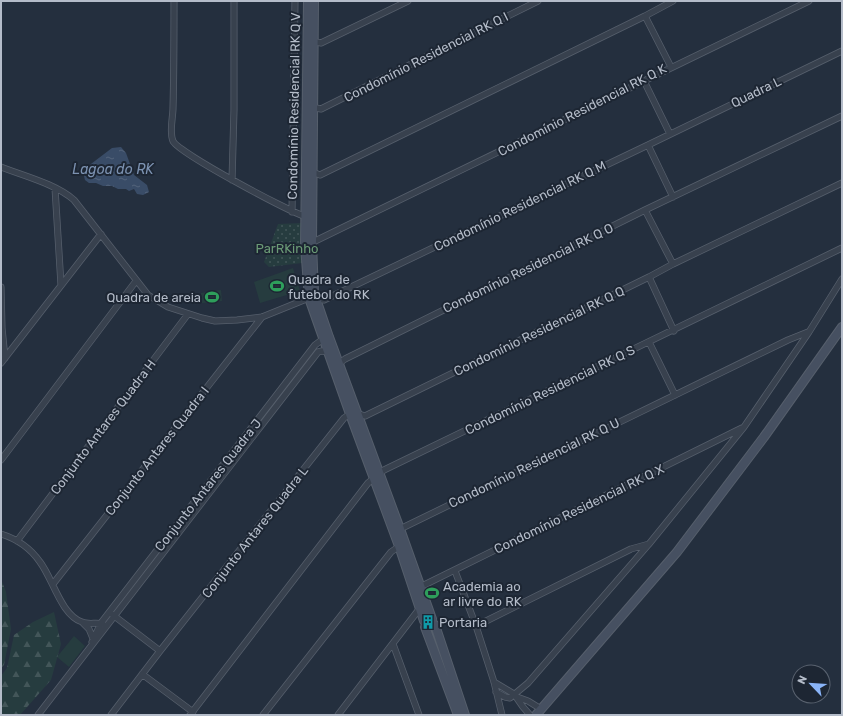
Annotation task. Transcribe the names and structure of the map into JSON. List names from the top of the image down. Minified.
{"streets":{"street":["Condomínio Residencial RK Q I","Quadra L","Condomínio Residencial RK Q V","Condomínio Residencial RK Q K","Condomínio Residencial RK Q M","Condomínio Residencial RK Q O","Condomínio Residencial RK Q Q","Condomínio Residencial RK Q S","Conjunto Antares Quadra H","Conjunto Antares Quadra I","Condomínio Residencial RK Q U","Conjunto Antares Quadra J","Condomínio Residencial RK Q X","Conjunto Antares Quadra L"]},"crossings":[["Quadra L","Condomínio Residencial RK Q M"],["Condomínio Residencial RK Q M","Conjunto Antares Quadra I"],["Condomínio Residencial RK Q Q","Conjunto Antares Quadra L"]],"water":["Lagoa do RK"],"parks":["ParRKinho"],"places":{"sports":["Quadra de futebol do RK","Quadra de areia","Academia ao ar livre do RK"],"building":["Portaria"]},"north":"top left"}
